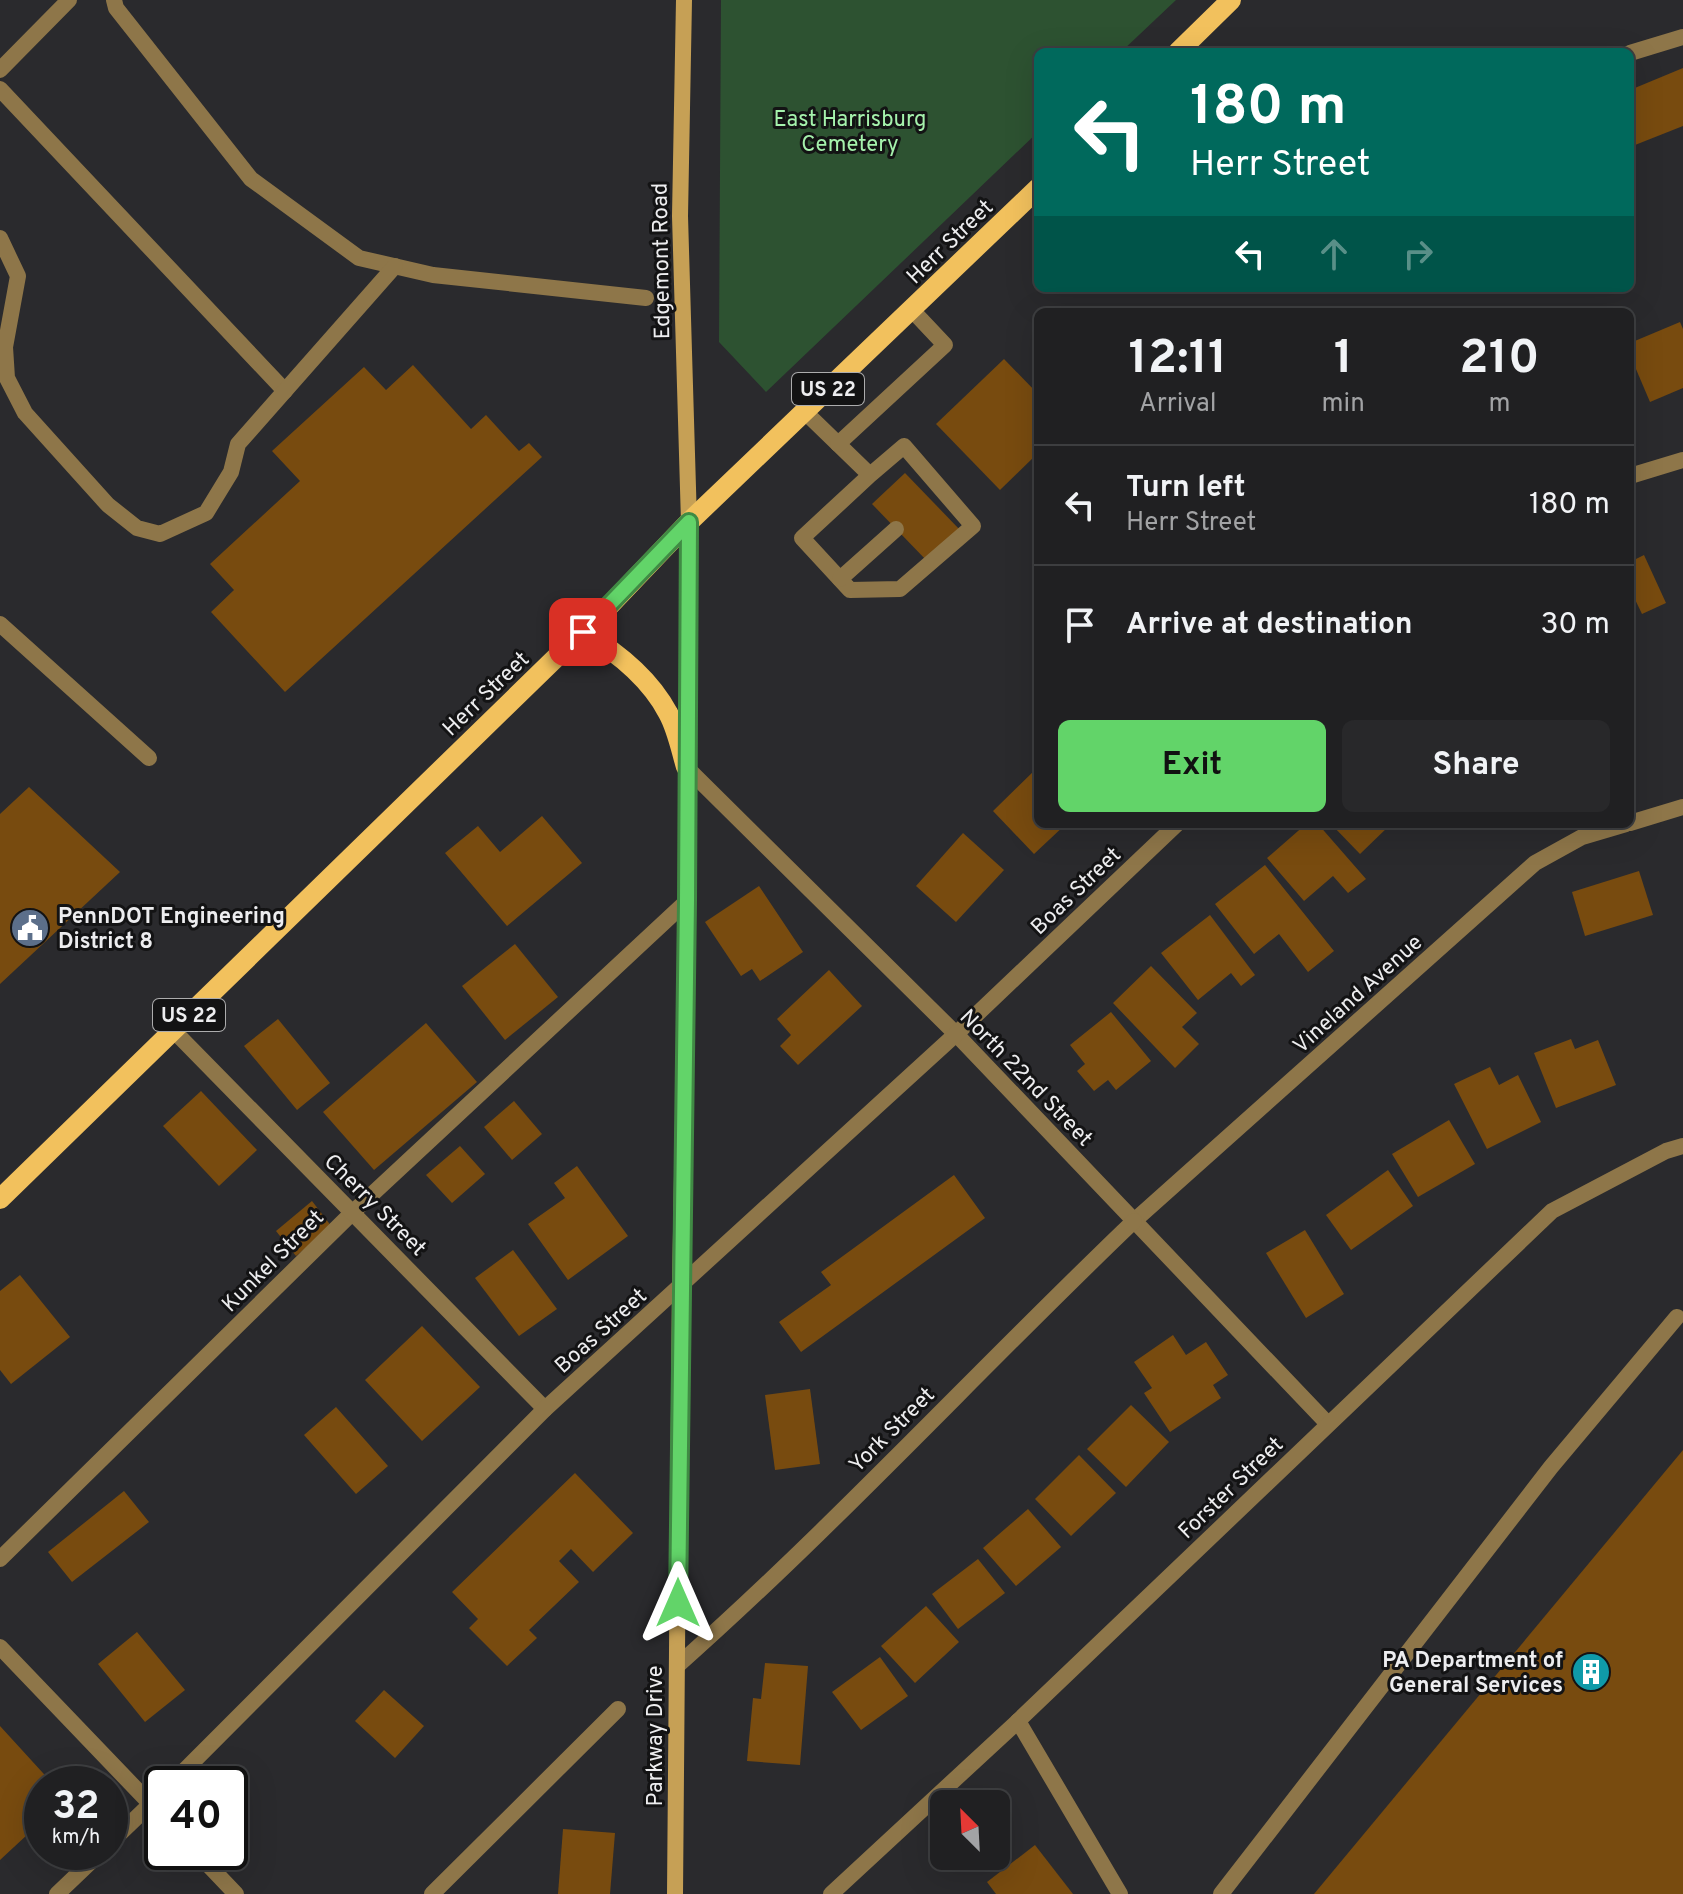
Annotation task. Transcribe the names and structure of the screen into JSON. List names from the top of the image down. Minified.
{"streets":{"main road":["Herr Street","US 22"],"street":["Edgemont Road","Boas Street","Vineland Avenue","North 22nd Street","Cherry Street","Kunkel Street","York Street","Forster Street","Parkway Drive"]},"crossings":[["Herr Street","Edgemont Road"],["Herr Street","Cherry Street"],["Herr Street","Parkway Drive"],["Edgemont Road","Parkway Drive"],["Boas Street","North 22nd Street"],["Boas Street","Cherry Street"],["Boas Street","Parkway Drive"],["Vineland Avenue","North 22nd Street"],["Vineland Avenue","York Street"],["North 22nd Street","York Street"],["North 22nd Street","Forster Street"],["North 22nd Street","Parkway Drive"],["Cherry Street","Kunkel Street"],["Kunkel Street","Parkway Drive"],["York Street","Parkway Drive"]],"parks":["East Harrisburg Cemetery"],"places":{"public building":["PennDOT Engineering District 8"],"building":["PA Department of General Services"]},"north":"top left","page":{"turn":["180 m","Herr Street"],"eta":["12:11","Arrival","1","min","210","m"],"list":[{"name":"Turn left","note":"Herr Street","value":"180 m"},{"name":"Arrive at destination","value":"30 m"}],"buttons":["Exit","Share"],"speed":"32 km/h","limit":"40"}}
